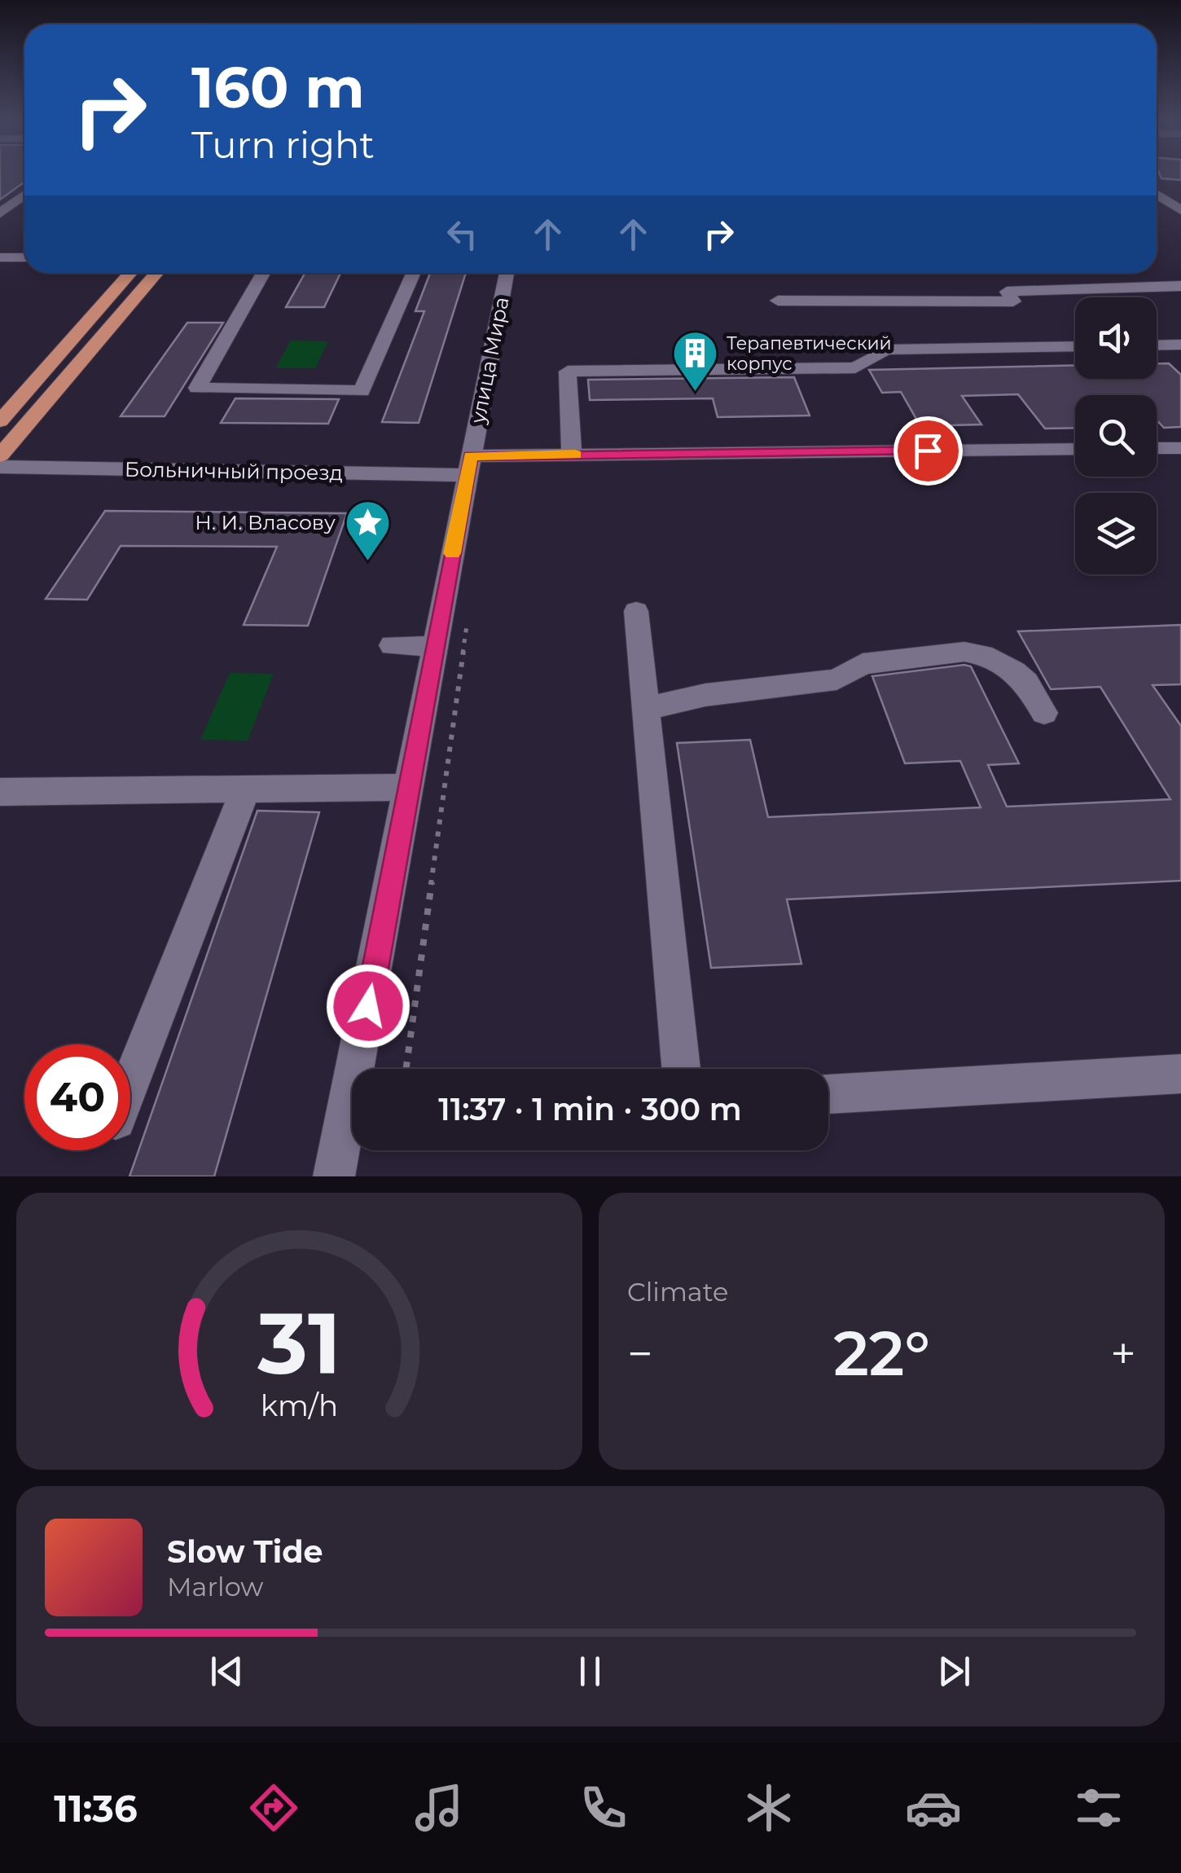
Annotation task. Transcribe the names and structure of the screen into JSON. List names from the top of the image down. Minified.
{"streets":{"street":["улица Мира","Больничный проезд"]},"crossings":[["улица Мира","Больничный проезд"]],"places":{"building":["Терапевтический корпус"],"place":["Н. И. Власову"]},"page":{"turn":["160 m","Turn right"],"limit":"40","trip":"11:37 · 1 min · 300 m","tile":"Climate","heat":["−","22°","+"],"song":["Slow Tide","Marlow"],"tabs":"11:36","gauge":["31","km/h"]}}
